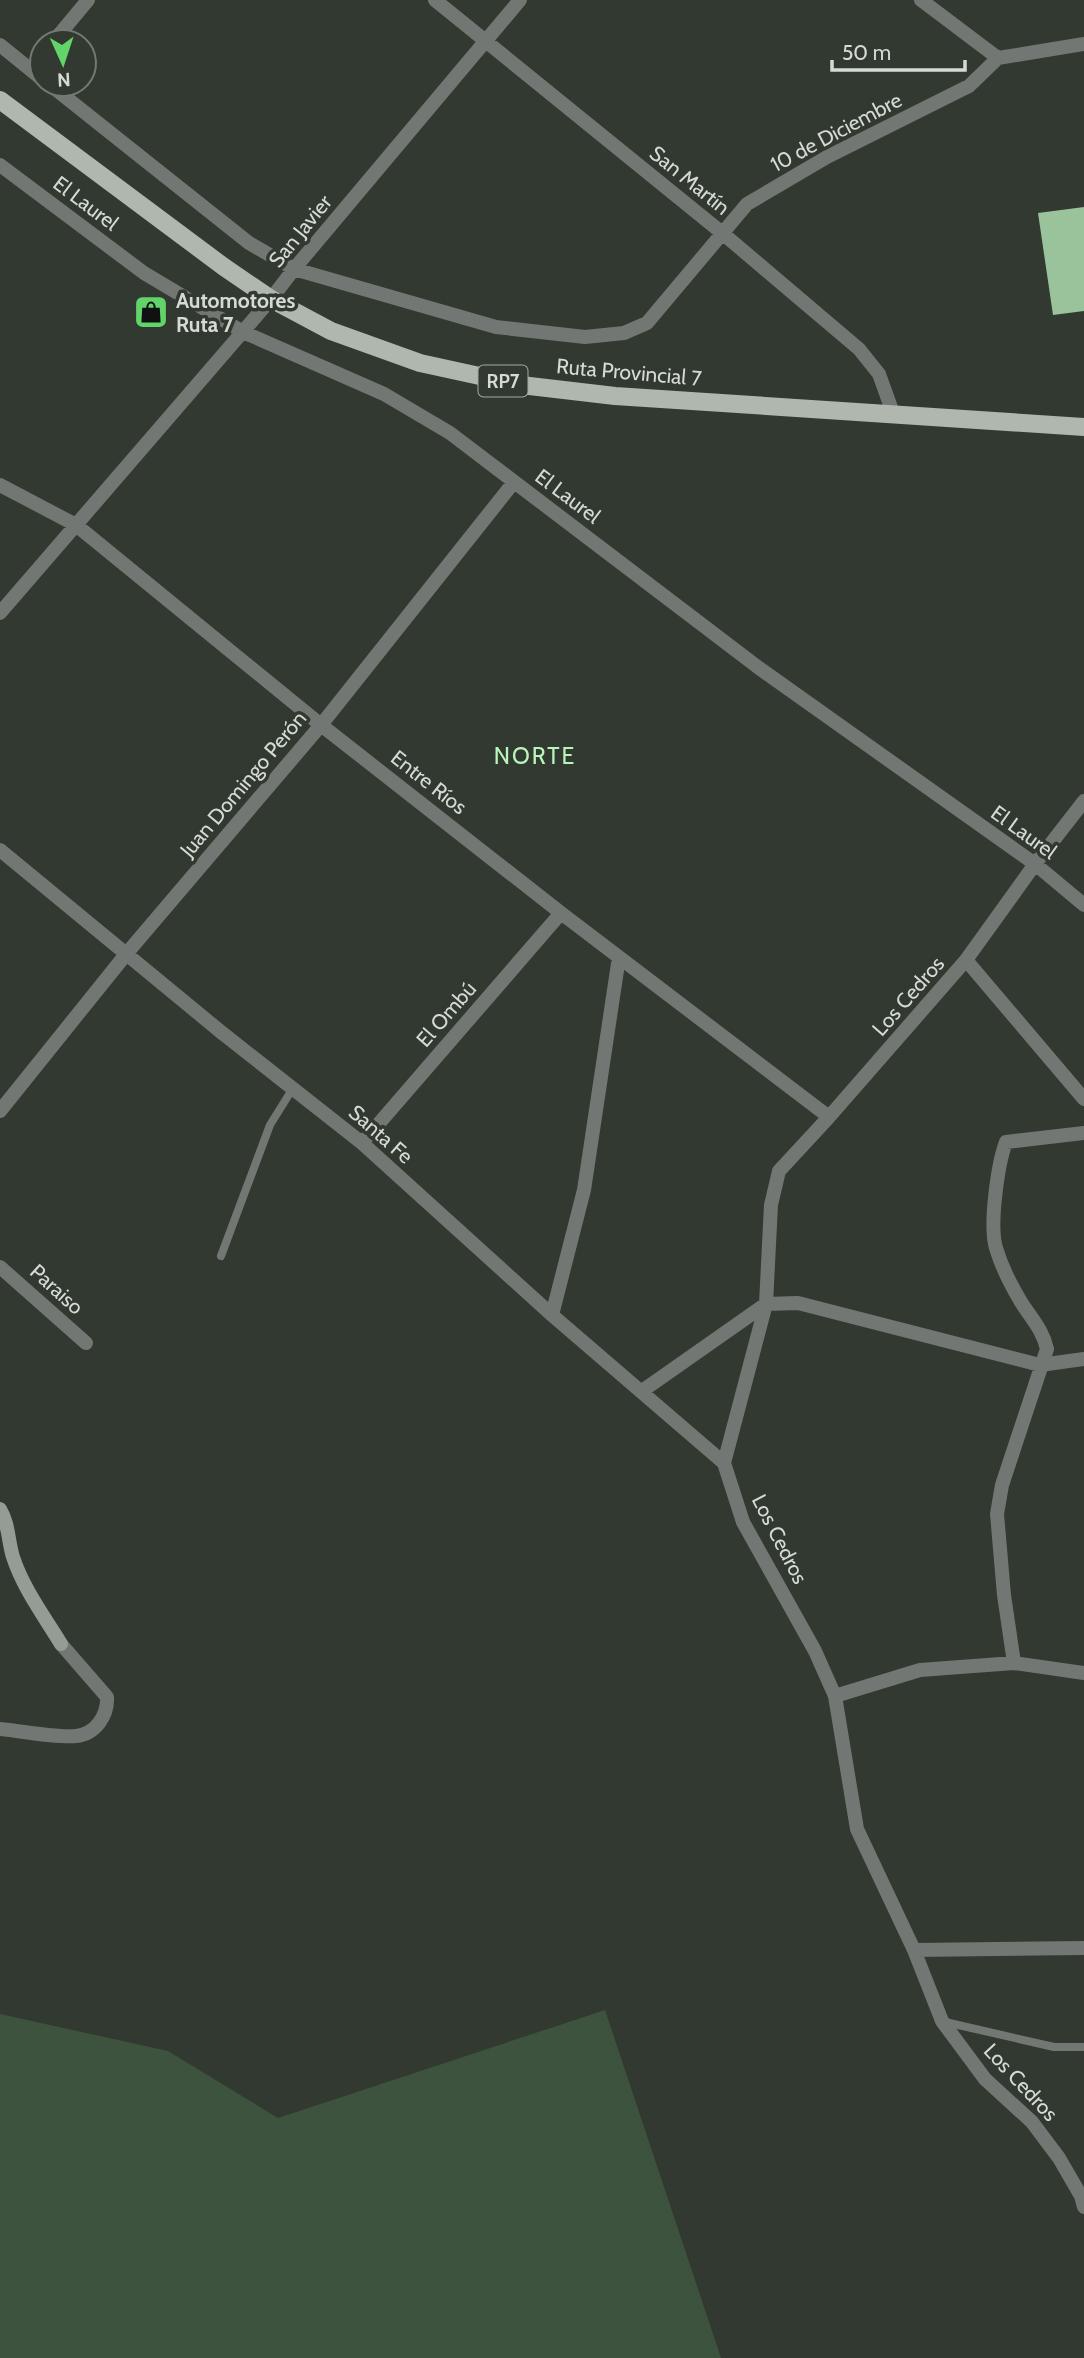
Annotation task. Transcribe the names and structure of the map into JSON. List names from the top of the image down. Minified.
{"streets":{"main road":["Ruta Provincial 7","RP7"],"street":["10 de Diciembre","San Martín","El Laurel","San Javier","Entre Ríos","Juan Domingo Perón","Los Cedros","El Ombú","Santa Fe","Paraiso"]},"crossings":[["10 de Diciembre","San Martín"],["10 de Diciembre","San Javier"],["San Martín","San Javier"],["San Martín","Ruta Provincial 7"],["El Laurel","San Javier"],["El Laurel","Juan Domingo Perón"],["El Laurel","Los Cedros"],["San Javier","Ruta Provincial 7"],["San Javier","Entre Ríos"],["Entre Ríos","Juan Domingo Perón"],["Entre Ríos","Los Cedros"],["Entre Ríos","El Ombú"],["Juan Domingo Perón","Santa Fe"],["Los Cedros","Santa Fe"],["El Ombú","Santa Fe"]],"districts":["NORTE"],"places":{"shop":["Automotores Ruta 7"]},"scale_bar":"50 m","north":"bottom"}
